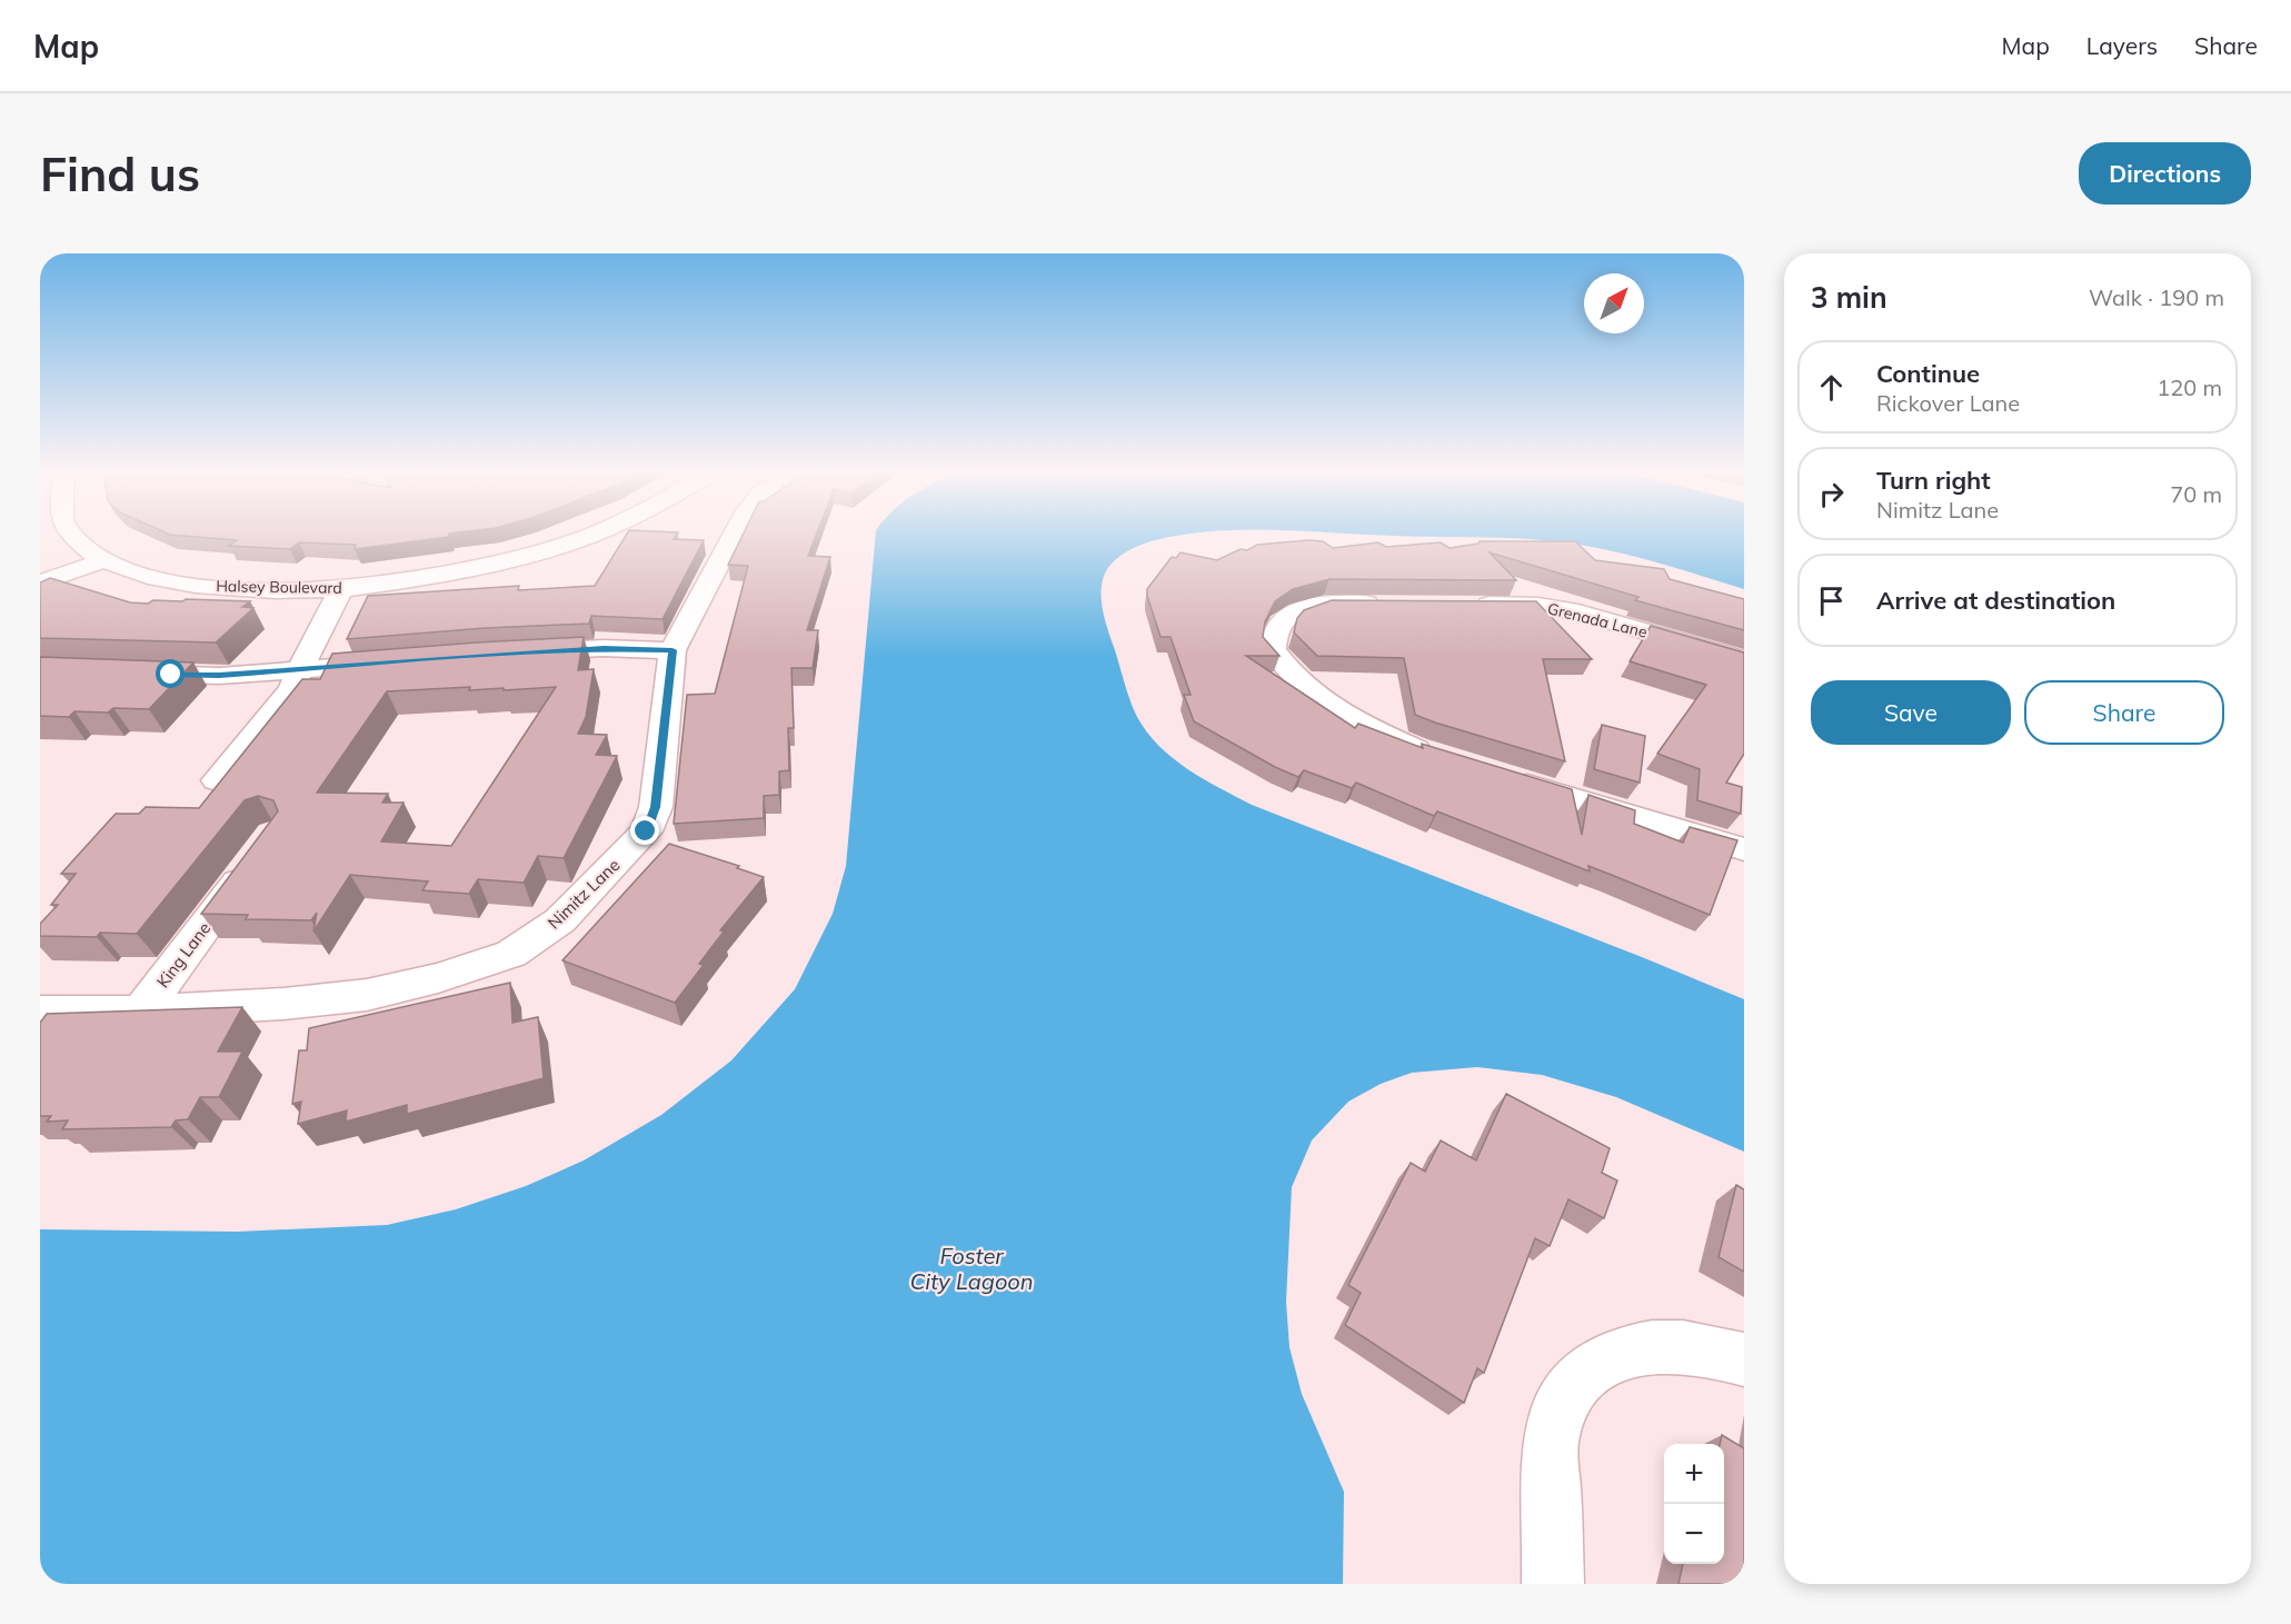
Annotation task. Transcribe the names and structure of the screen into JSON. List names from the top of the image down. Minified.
{"streets":{"street":["Halsey Boulevard","Grenada Lane","Nimitz Lane","King Lane"]},"crossings":[["Nimitz Lane","King Lane"]],"water":["Foster City Lagoon"],"north":"top right","page":{"header":"Map","nav":["Map","Layers","Share"],"buttons":["Directions",["Save","Share"]],"title":"Find us","heading":["3 min","Walk · 190 m"],"list":[["Continue","Rickover Lane","120 m"],["Turn right","Nimitz Lane","70 m"],"Arrive at destination"],"map_buttons":["+","−"]}}
